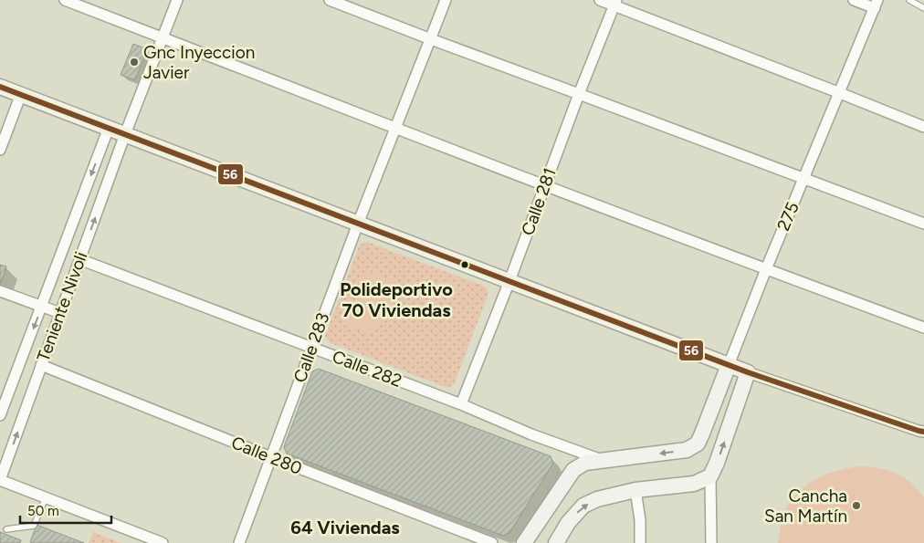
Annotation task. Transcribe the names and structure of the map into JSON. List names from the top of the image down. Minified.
{"streets":{"street":["Calle 281","275","Teniente Nivoli","Calle 283","Calle 282","Calle 280"]},"crossings":[["Calle 281","Calle 282"],["275","Calle 282"],["Teniente Nivoli","Calle 282"],["Teniente Nivoli","Calle 280"],["Calle 283","Calle 282"],["Calle 283","Calle 280"]],"districts":["Polideportivo 70 Viviendas","64 Viviendas"],"places":["Gnc Inyeccion Javier","Cancha San Martín"],"lines":["transit line 56"],"scale_bar":"50 m"}
